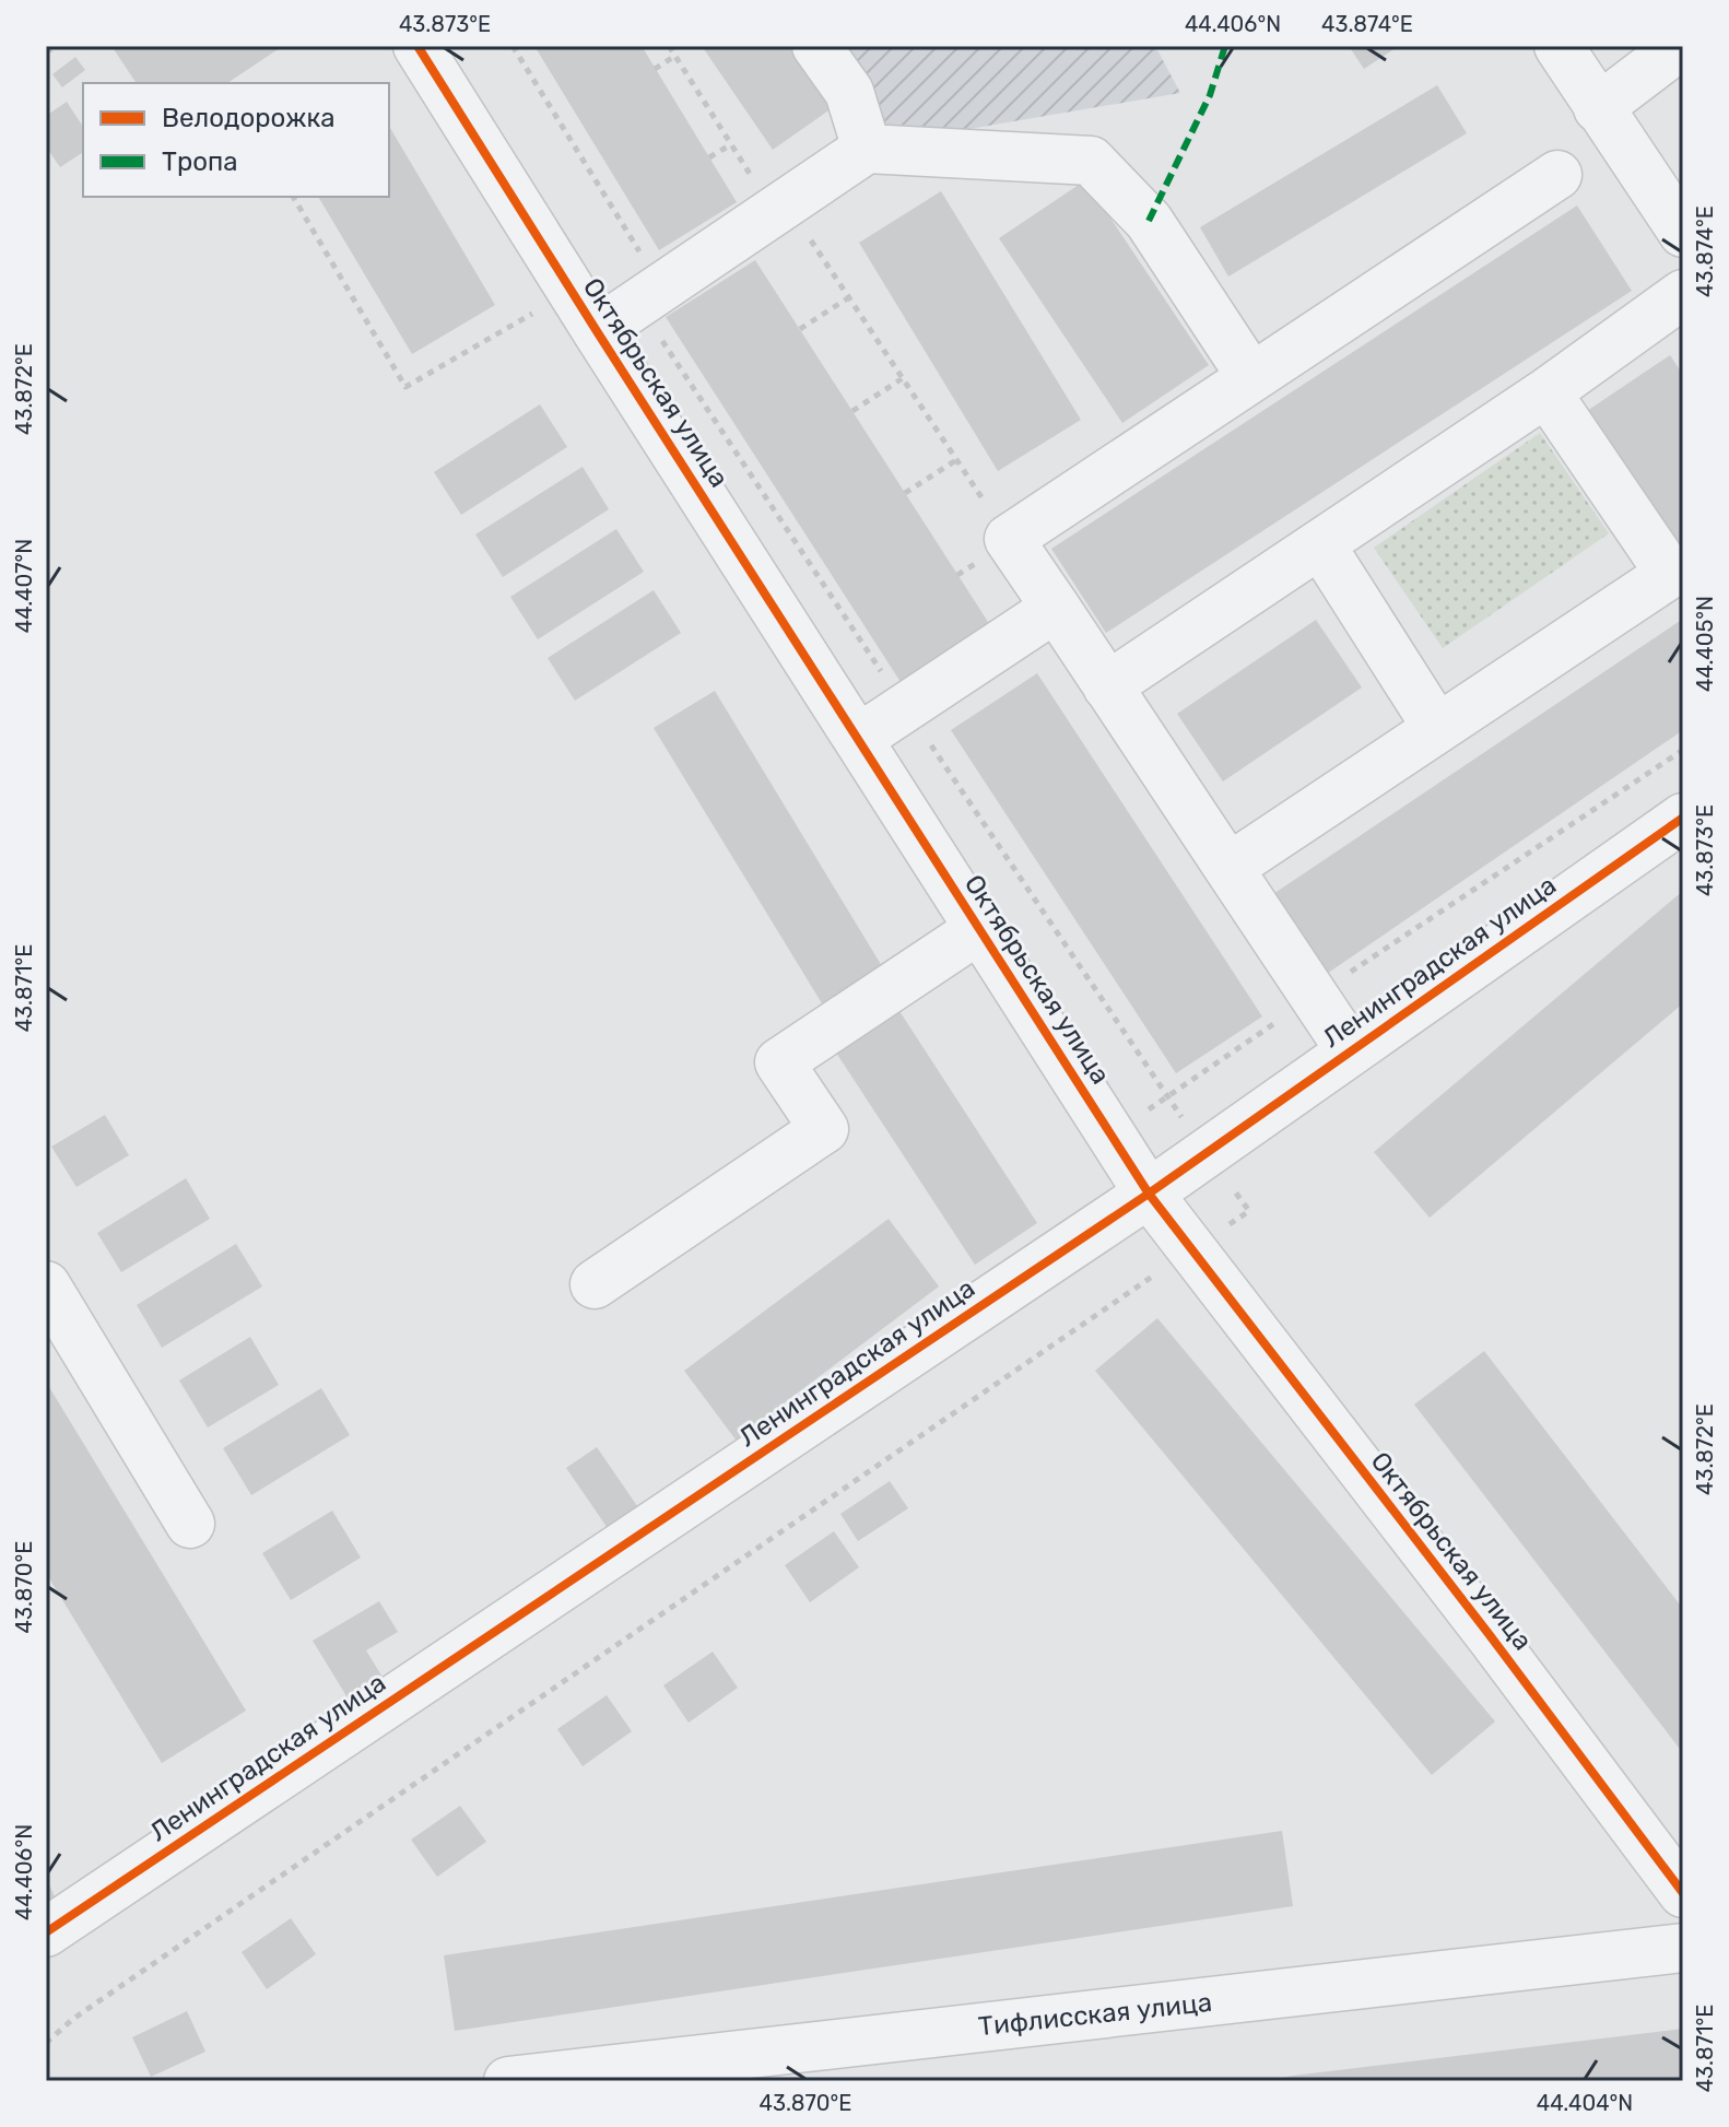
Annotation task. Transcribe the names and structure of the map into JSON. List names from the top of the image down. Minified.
{"streets":{"street":["Октябрьская улица","Ленинградская улица","Тифлисская улица"]},"crossings":[["Октябрьская улица","Ленинградская улица"]],"legend":["Велодорожка","Тропа"],"coordinates":["43.873°E","44.406°N","43.874°E","43.872°E","44.407°N","44.405°N","43.871°E","43.870°E","44.404°N"]}
